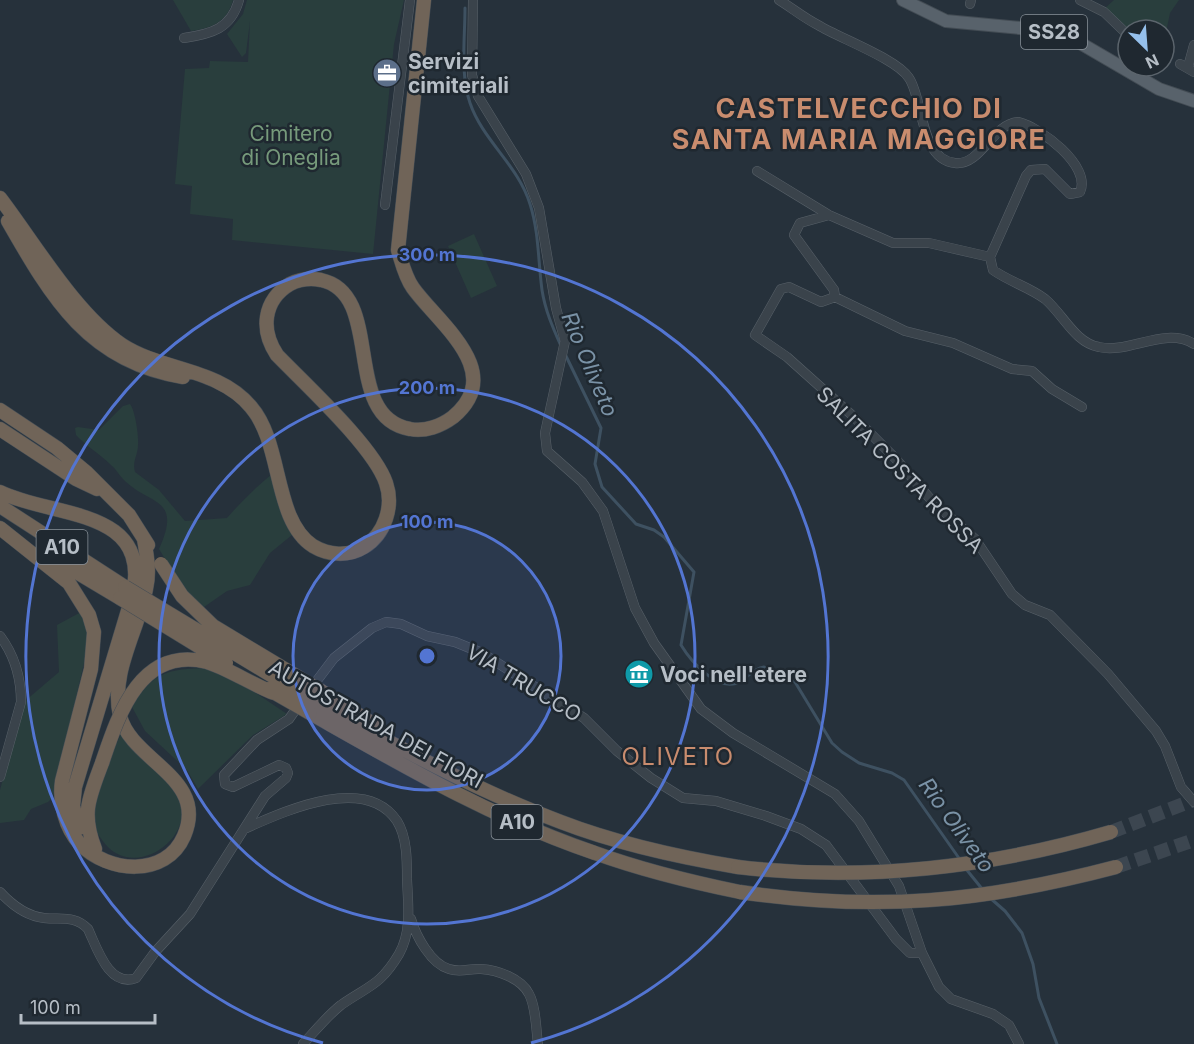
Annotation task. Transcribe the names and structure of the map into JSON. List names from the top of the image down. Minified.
{"streets":{"highway":["A10","AUTOSTRADA DEI FIORI"],"main road":["SS28"],"street":["SALITA COSTA ROSSA","VIA TRUCCO"]},"districts":["CASTELVECCHIO DI SANTA MARIA MAGGIORE","OLIVETO"],"water":["Rio Oliveto"],"parks":["Cimitero di Oneglia"],"places":{"office":["Servizi cimiteriali"],"museum":["Voci nell'etere"]},"scale_bar":"100 m","north":"bottom right","rings":["300 m","200 m","100 m"]}
